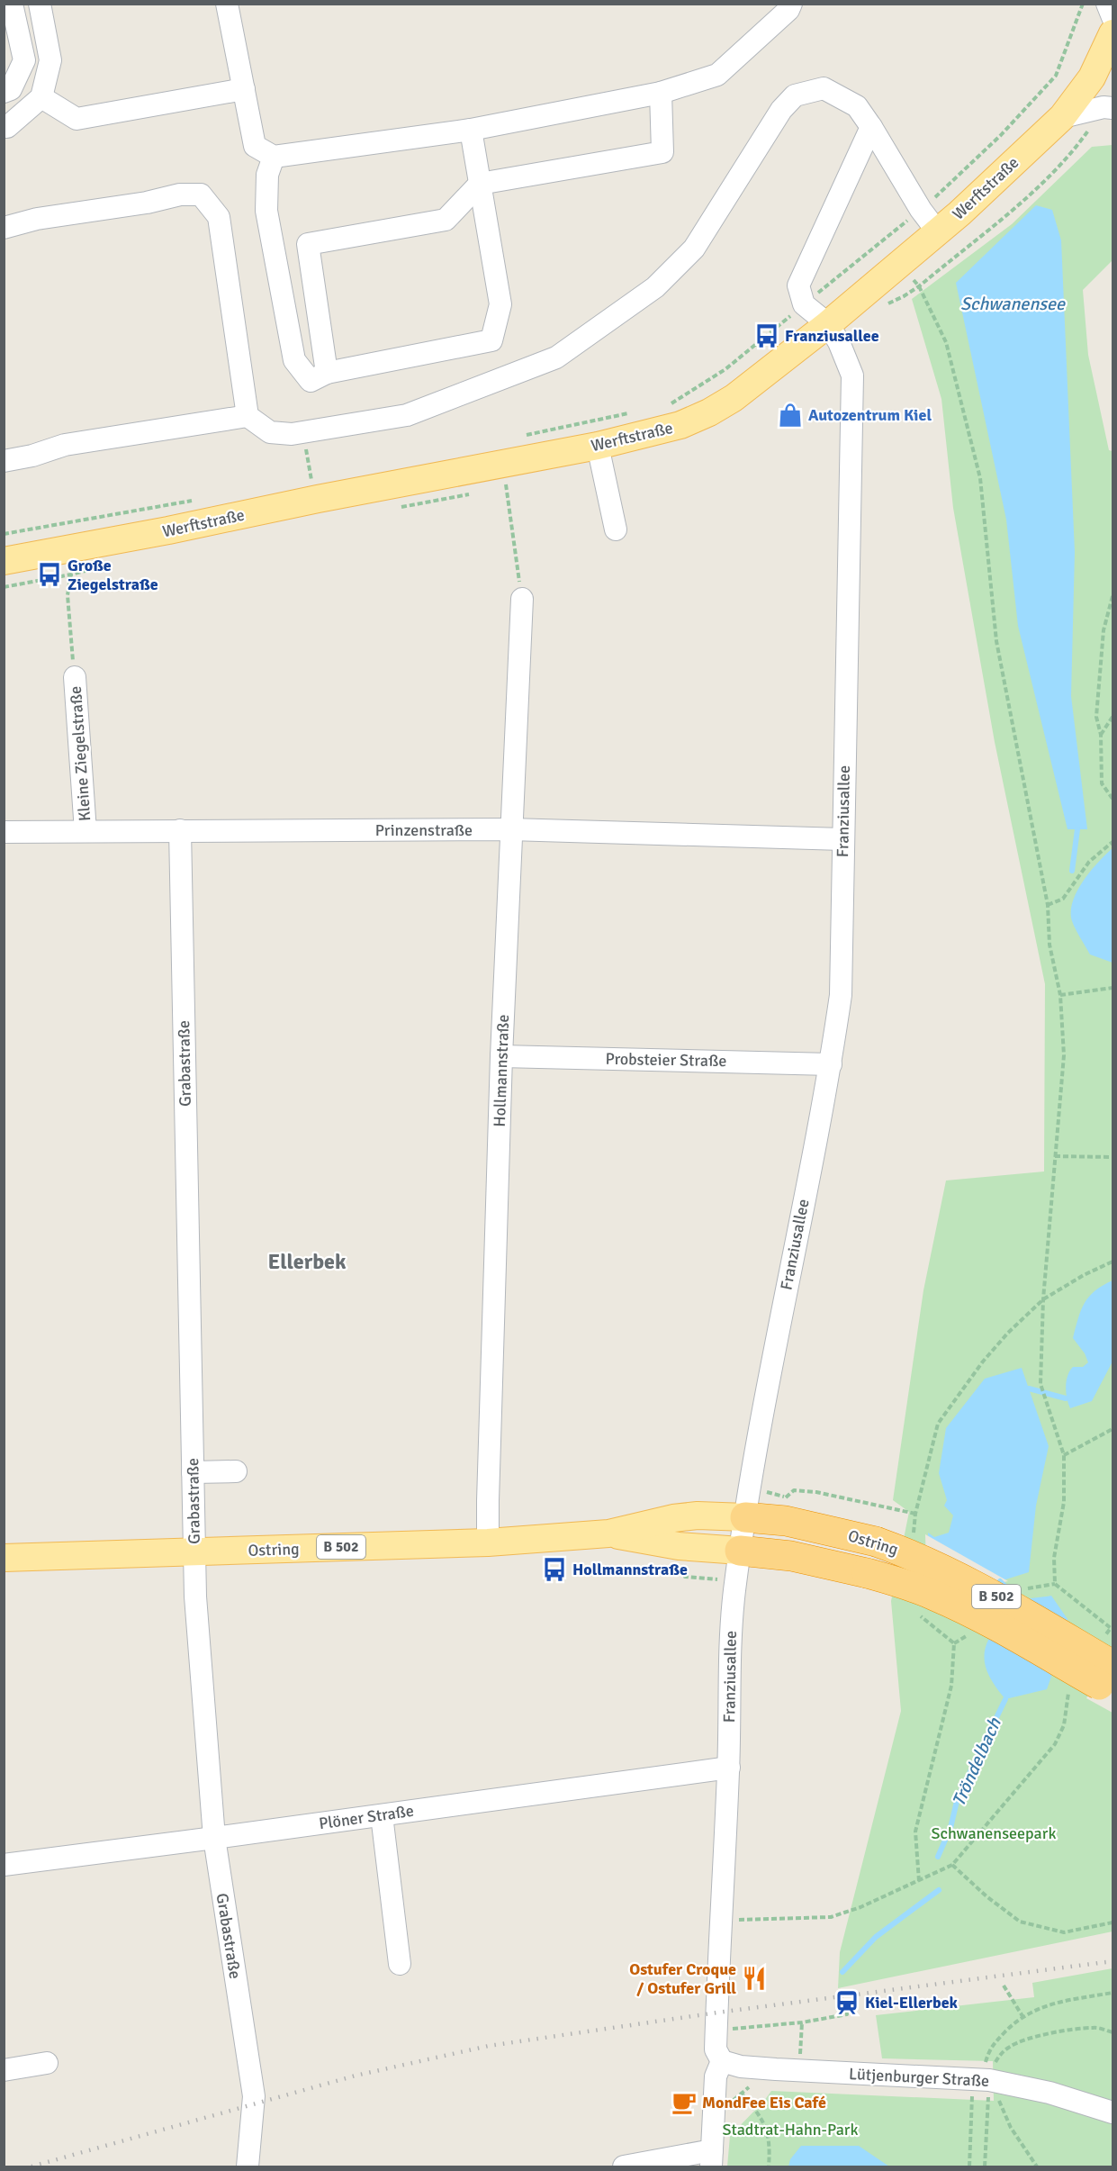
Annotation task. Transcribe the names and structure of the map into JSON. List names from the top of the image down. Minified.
{"streets":{"highway":["Ostring","B 502"],"main road":["Werftstraße"],"street":["Kleine Ziegelstraße","Franziusallee","Prinzenstraße","Probsteier Straße","Grabastraße","Hollmannstraße","Plöner Straße","Lütjenburger Straße"]},"crossings":[["Werftstraße","Franziusallee"],["Kleine Ziegelstraße","Prinzenstraße"],["Franziusallee","Prinzenstraße"],["Franziusallee","Probsteier Straße"],["Franziusallee","Ostring"],["Franziusallee","Plöner Straße"],["Franziusallee","Lütjenburger Straße"],["Prinzenstraße","Grabastraße"],["Prinzenstraße","Hollmannstraße"],["Probsteier Straße","Hollmannstraße"],["Grabastraße","Ostring"],["Grabastraße","Plöner Straße"],["Hollmannstraße","Ostring"]],"districts":["Ellerbek"],"water":["Schwanensee","Tröndelbach"],"parks":["Schwanenseepark","Stadtrat-Hahn-Park"],"places":{"bus stop":["Franziusallee","Große Ziegelstraße","Hollmannstraße"],"shop":["Autozentrum Kiel"],"restaurant":["Ostufer Croque / Ostufer Grill"],"station":["Kiel-Ellerbek"],"cafe":["MondFee Eis Café"]}}
